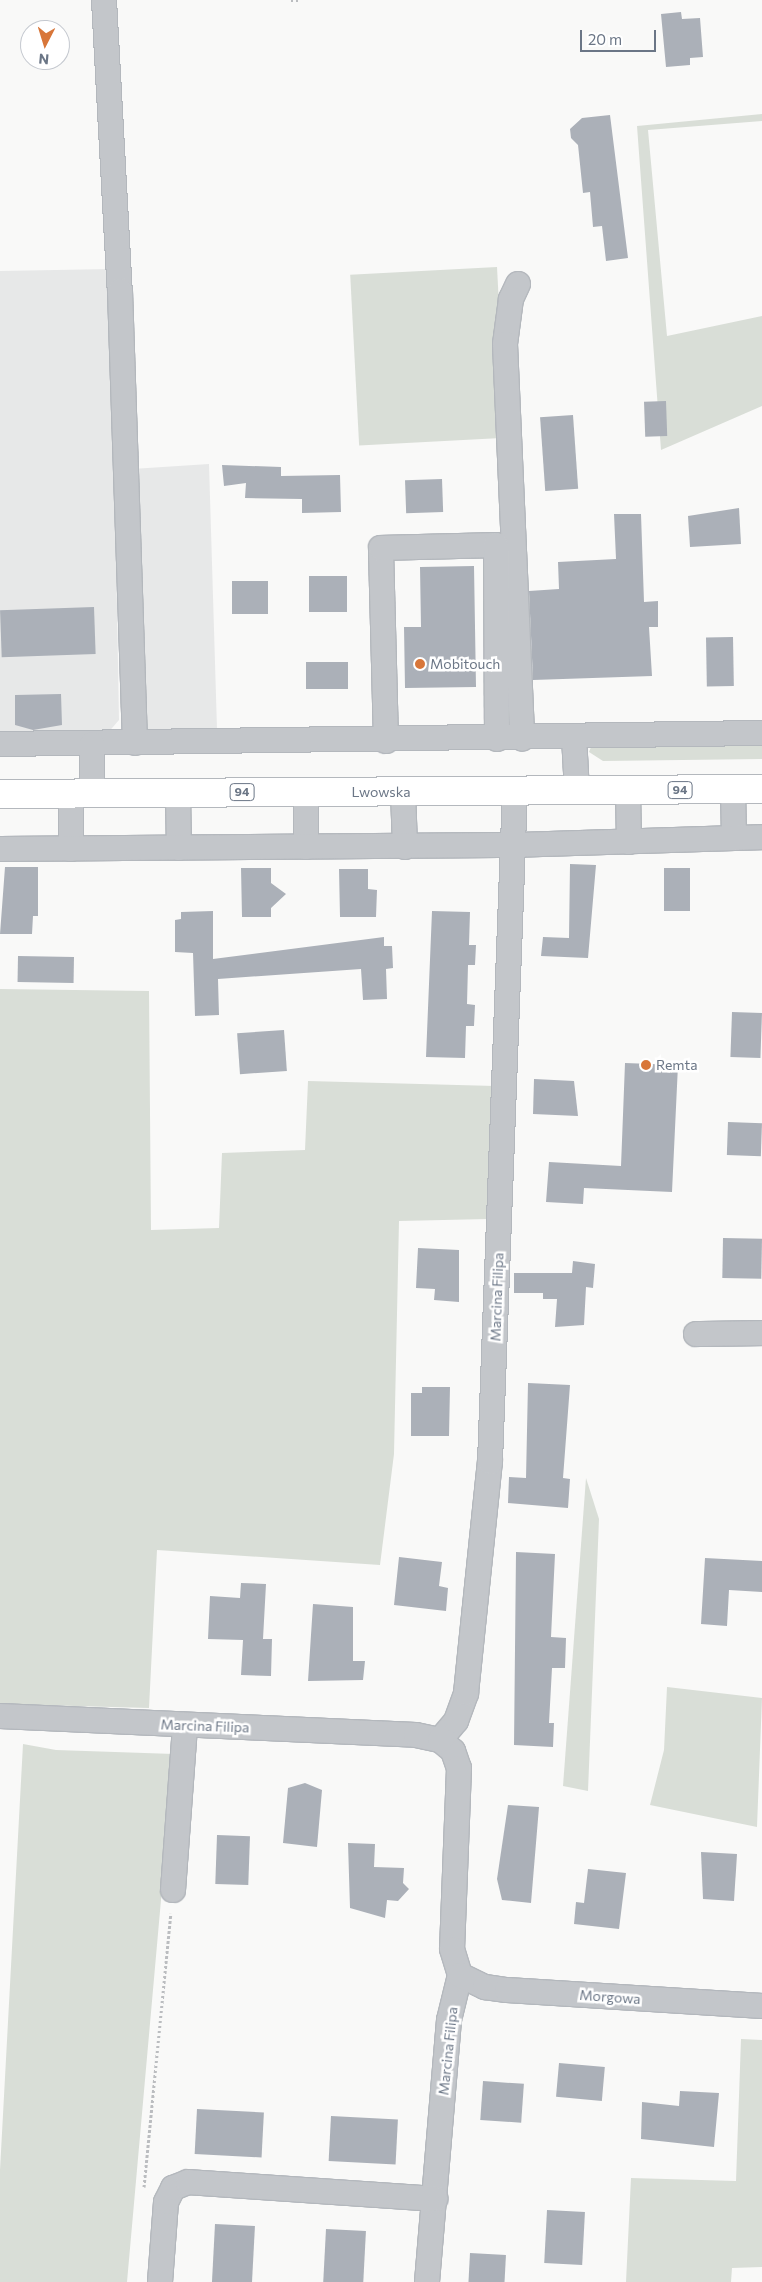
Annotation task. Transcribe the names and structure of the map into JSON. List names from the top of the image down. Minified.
{"streets":{"main road":["94","Lwowska"],"street":["Marcina Filipa","Morgowa"]},"crossings":[["Lwowska","Marcina Filipa"],["Marcina Filipa","Morgowa"]],"places":["Mobitouch","Remta"],"scale_bar":"20 m","north":"bottom"}
